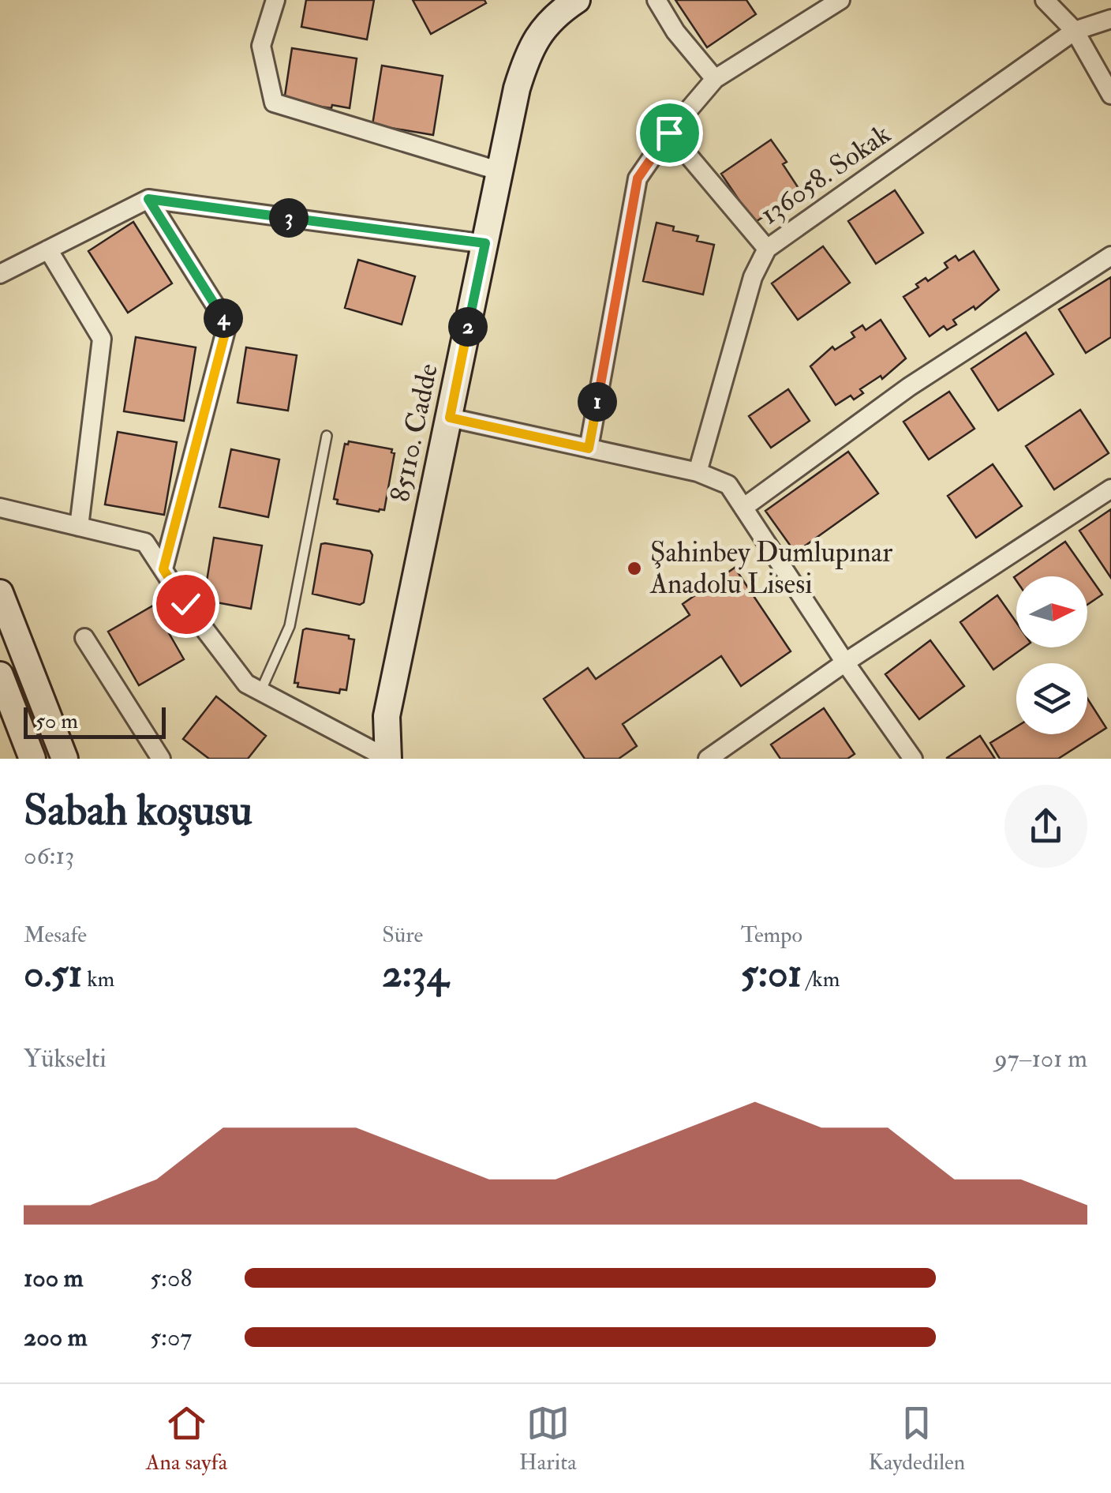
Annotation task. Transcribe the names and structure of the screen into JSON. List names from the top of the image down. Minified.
{"streets":{"street":["136058. Sokak","85110. Cadde"]},"places":["Şahinbey Dumlupınar Anadolu Lisesi"],"scale_bar":"50 m","north":"right","page":{"pins":["3","4","2","1"],"scale":"50 m","heading":["Sabah koşusu","06:13"],"stats":[["Mesafe","0.51 km"],["Süre","2:34"],["Tempo","5:01 /km"]],"chart":["Yükselti","97–101 m"],"list":[{"name":"100 m","note":"5:08"},{"name":"200 m","note":"5:07"}],"tabs":["Ana sayfa","Harita","Kaydedilen"]}}
